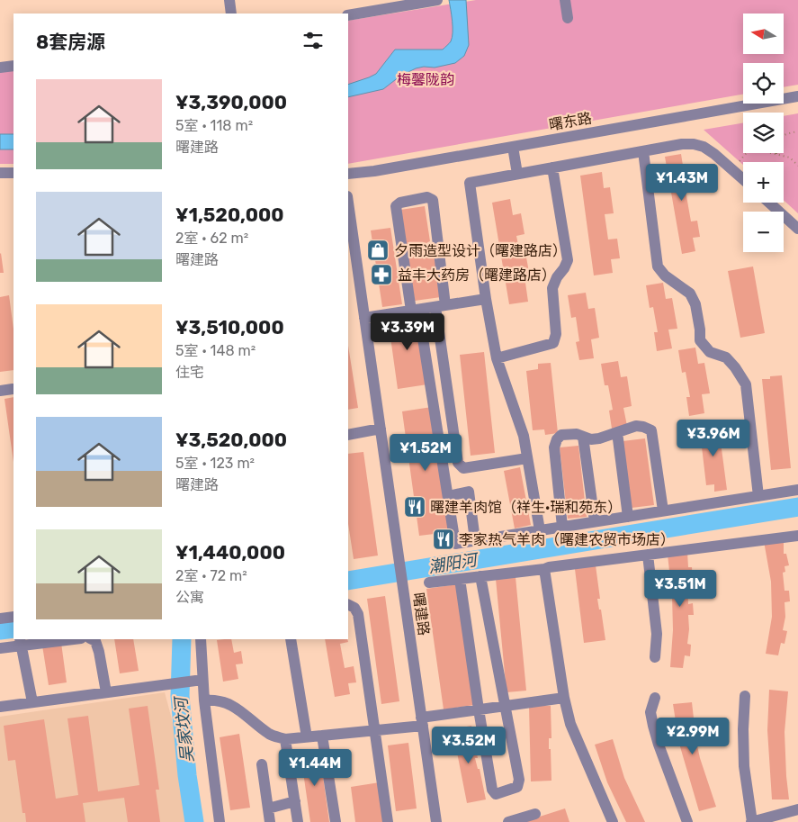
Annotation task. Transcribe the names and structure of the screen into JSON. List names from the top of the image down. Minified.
{"streets":{"street":["曙东路","曙建路"]},"water":["潮阳河","吴家坟河"],"parks":["梅馨陇韵"],"places":{"shop":["夕雨造型设计（曙建路店）"],"pharmacy":["益丰大药房（曙建路店）"],"restaurant":["曙建羊肉馆（祥生·瑞和苑东）","李家热气羊肉（曙建农贸市场店）"]},"north":"left","page":{"map_buttons":["+","−"],"heading":"8套房源","list":[{"name":"¥3,390,000","note":"5室 · 118 m² · 曙建路"},{"name":"¥1,520,000","note":"2室 · 62 m² · 曙建路"},{"name":"¥3,510,000","note":"5室 · 148 m² · 住宅"},{"name":"¥3,520,000","note":"5室 · 123 m² · 曙建路"},{"name":"¥1,440,000","note":"2室 · 72 m² · 公寓"}],"price":["¥1.43M","¥3.39M","¥3.96M","¥1.52M","¥3.51M","¥2.99M","¥3.52M","¥1.44M"]}}
